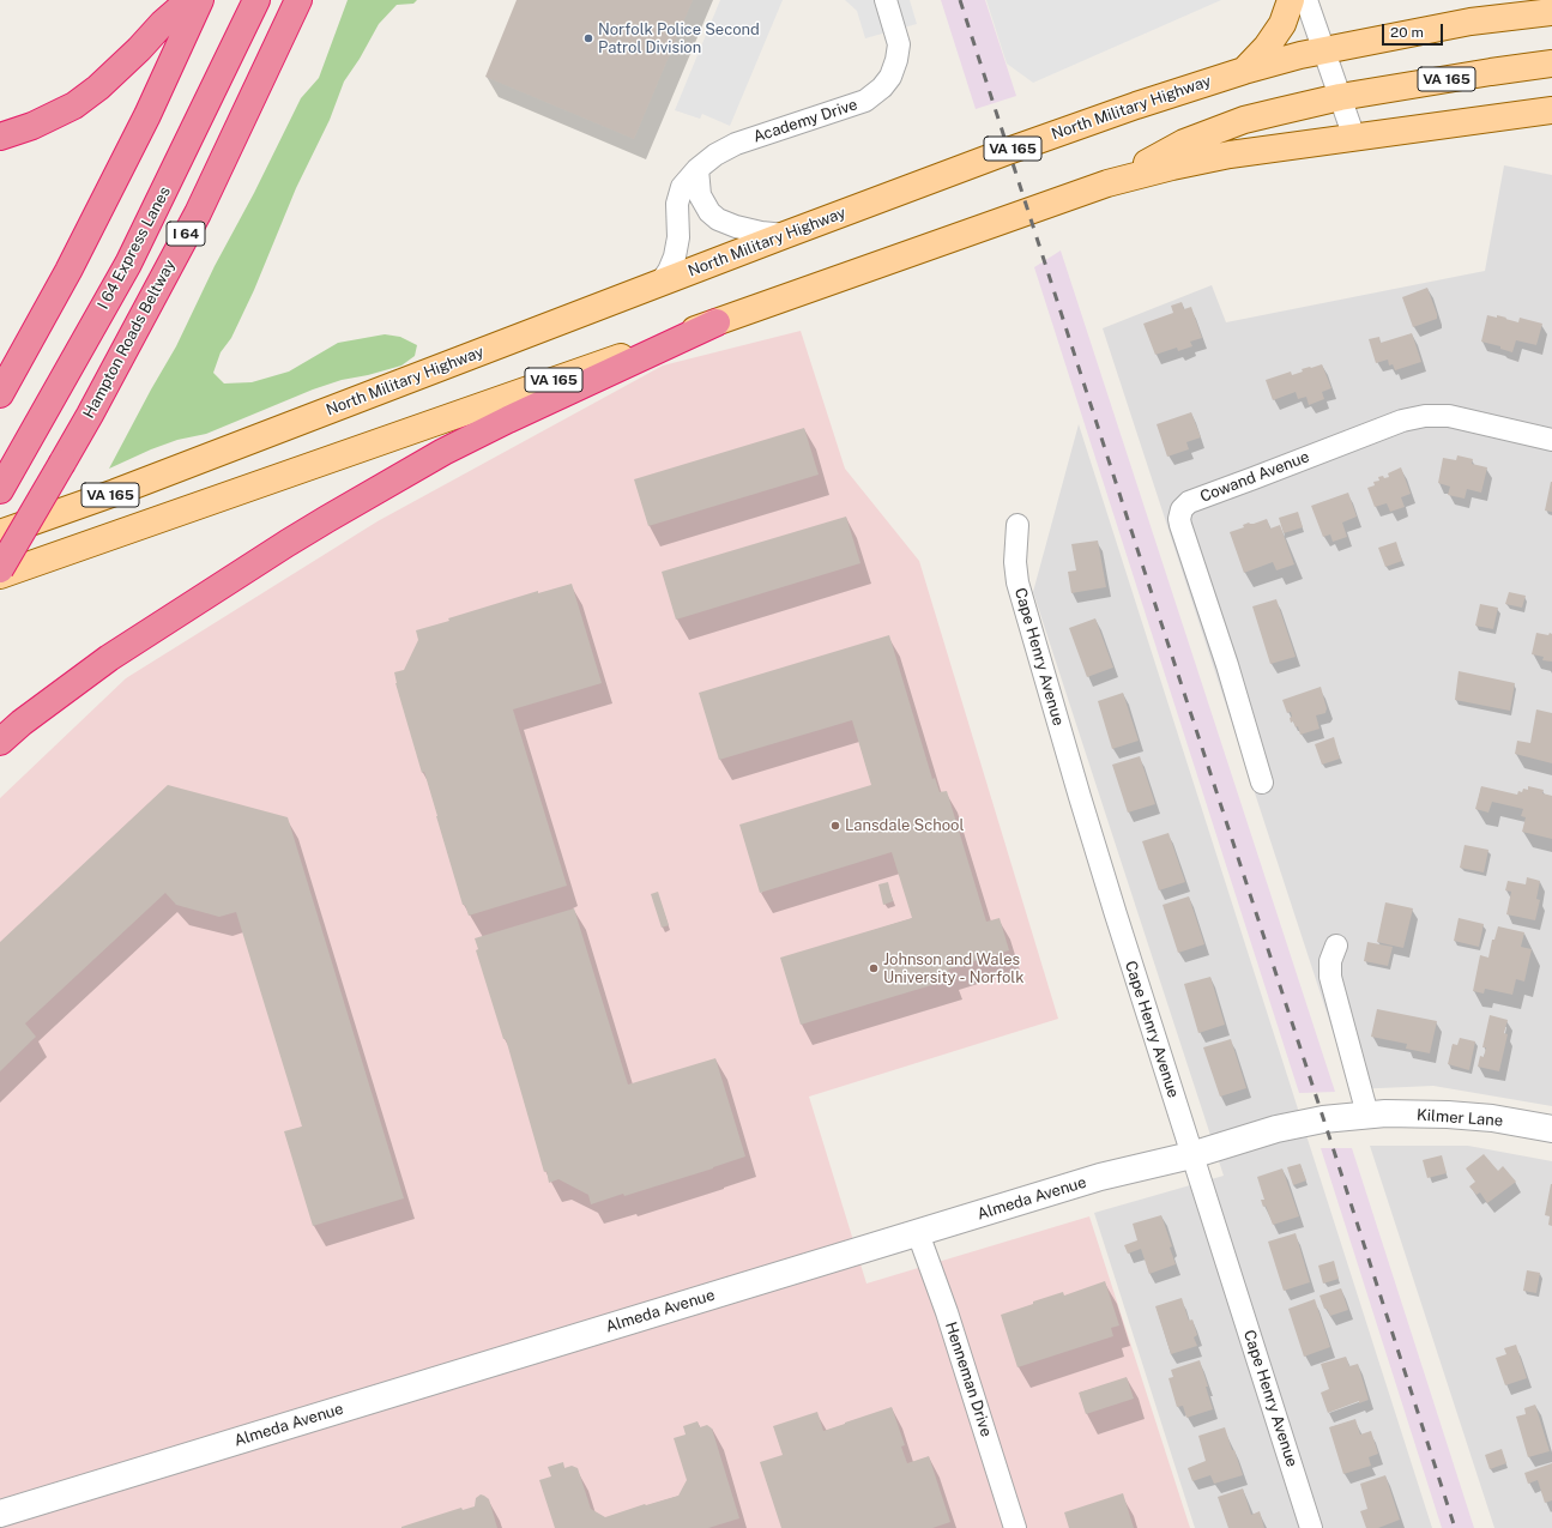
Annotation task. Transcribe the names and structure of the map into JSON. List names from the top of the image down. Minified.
{"streets":{"highway":["I 64","I 64 Express Lanes","Hampton Roads Beltway"],"main road":["VA 165","North Military Highway"],"street":["Academy Drive","Cowand Avenue","Cape Henry Avenue","Kilmer Lane","Almeda Avenue","Henneman Drive"]},"crossings":[["North Military Highway","Academy Drive"],["Cape Henry Avenue","Almeda Avenue"],["Kilmer Lane","Almeda Avenue"],["Almeda Avenue","Henneman Drive"]],"places":["Norfolk Police Second Patrol Division","Lansdale School","Johnson and Wales University - Norfolk"],"scale_bar":"20 m"}
